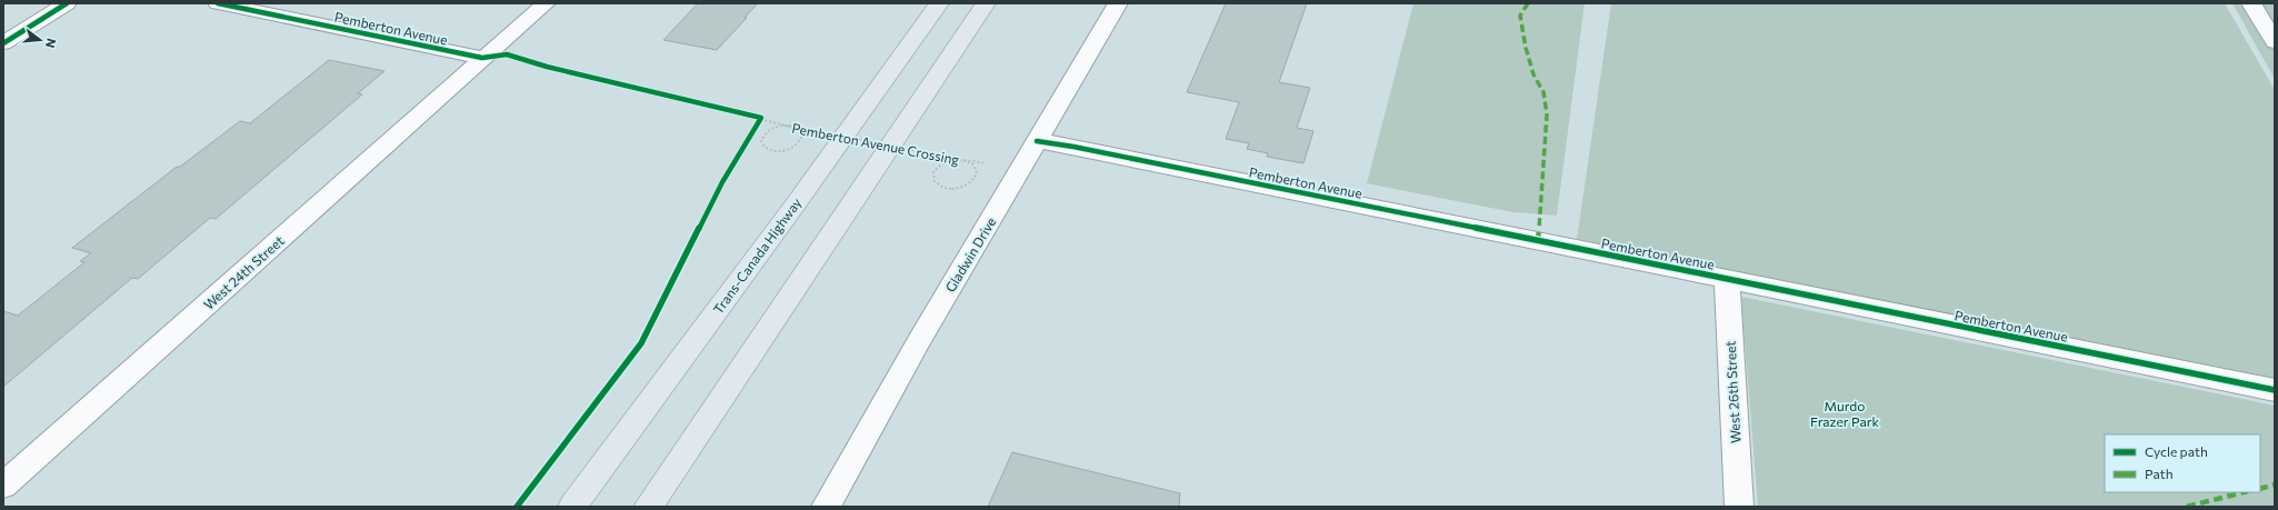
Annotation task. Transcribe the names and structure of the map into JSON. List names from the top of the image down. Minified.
{"streets":{"highway":["Trans-Canada Highway"],"street":["Pemberton Avenue","Gladwin Drive","West 24th Street","West 26th Street"],"path":["Pemberton Avenue Crossing"]},"crossings":[["Pemberton Avenue","Gladwin Drive"],["Pemberton Avenue","West 24th Street"],["Pemberton Avenue","West 26th Street"]],"parks":["Murdo Frazer Park"],"legend":["Cycle path","Path"],"north":"right"}
